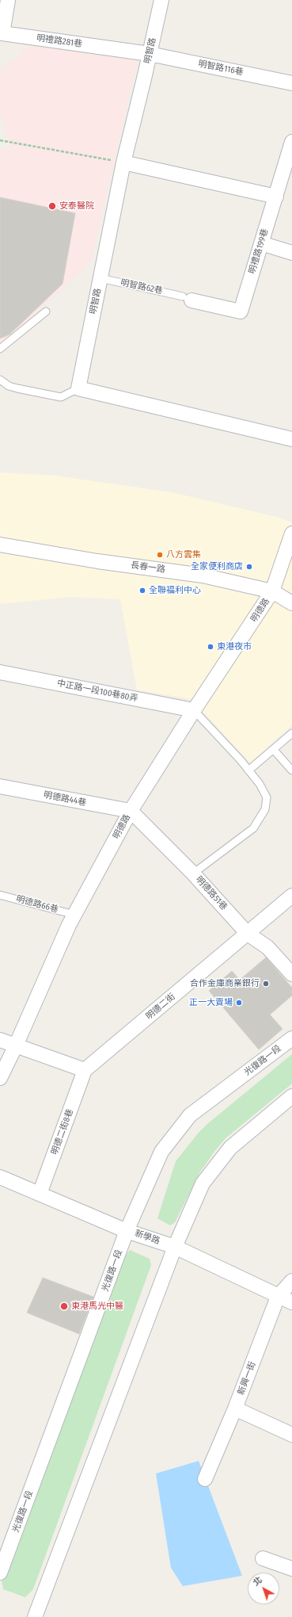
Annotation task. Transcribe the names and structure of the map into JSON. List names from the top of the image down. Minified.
{"streets":{"street":["明禮路281巷","明智路","明智路116巷","明禮路199巷","長春一路","明德路","中正路一段100巷80弄","明德路44巷","明德路51巷","明德二街","光復路一段","明德二街8巷","新學路","新興一街"],"lane":["明智路62巷","明德路66巷"]},"crossings":[["明禮路281巷","明智路"],["明禮路281巷","明智路116巷"],["明智路","明智路116巷"],["明智路","明智路62巷"],["明禮路199巷","明智路62巷"],["長春一路","明德路"],["明德路","中正路一段100巷80弄"],["明德路","明德路44巷"],["明德路","明德路51巷"],["明德路","明德路66巷"],["明德路44巷","明德路51巷"],["明德路51巷","明德二街"],["明德二街","明德二街8巷"],["光復路一段","新學路"],["明德二街8巷","新學路"],["新學路","新興一街"]],"places":["安泰醫院","八方雲集","全家便利商店","全聯福利中心","東港夜市","合作金庫商業銀行","正一大賣場","東港馬光中醫"],"north":"top left"}
